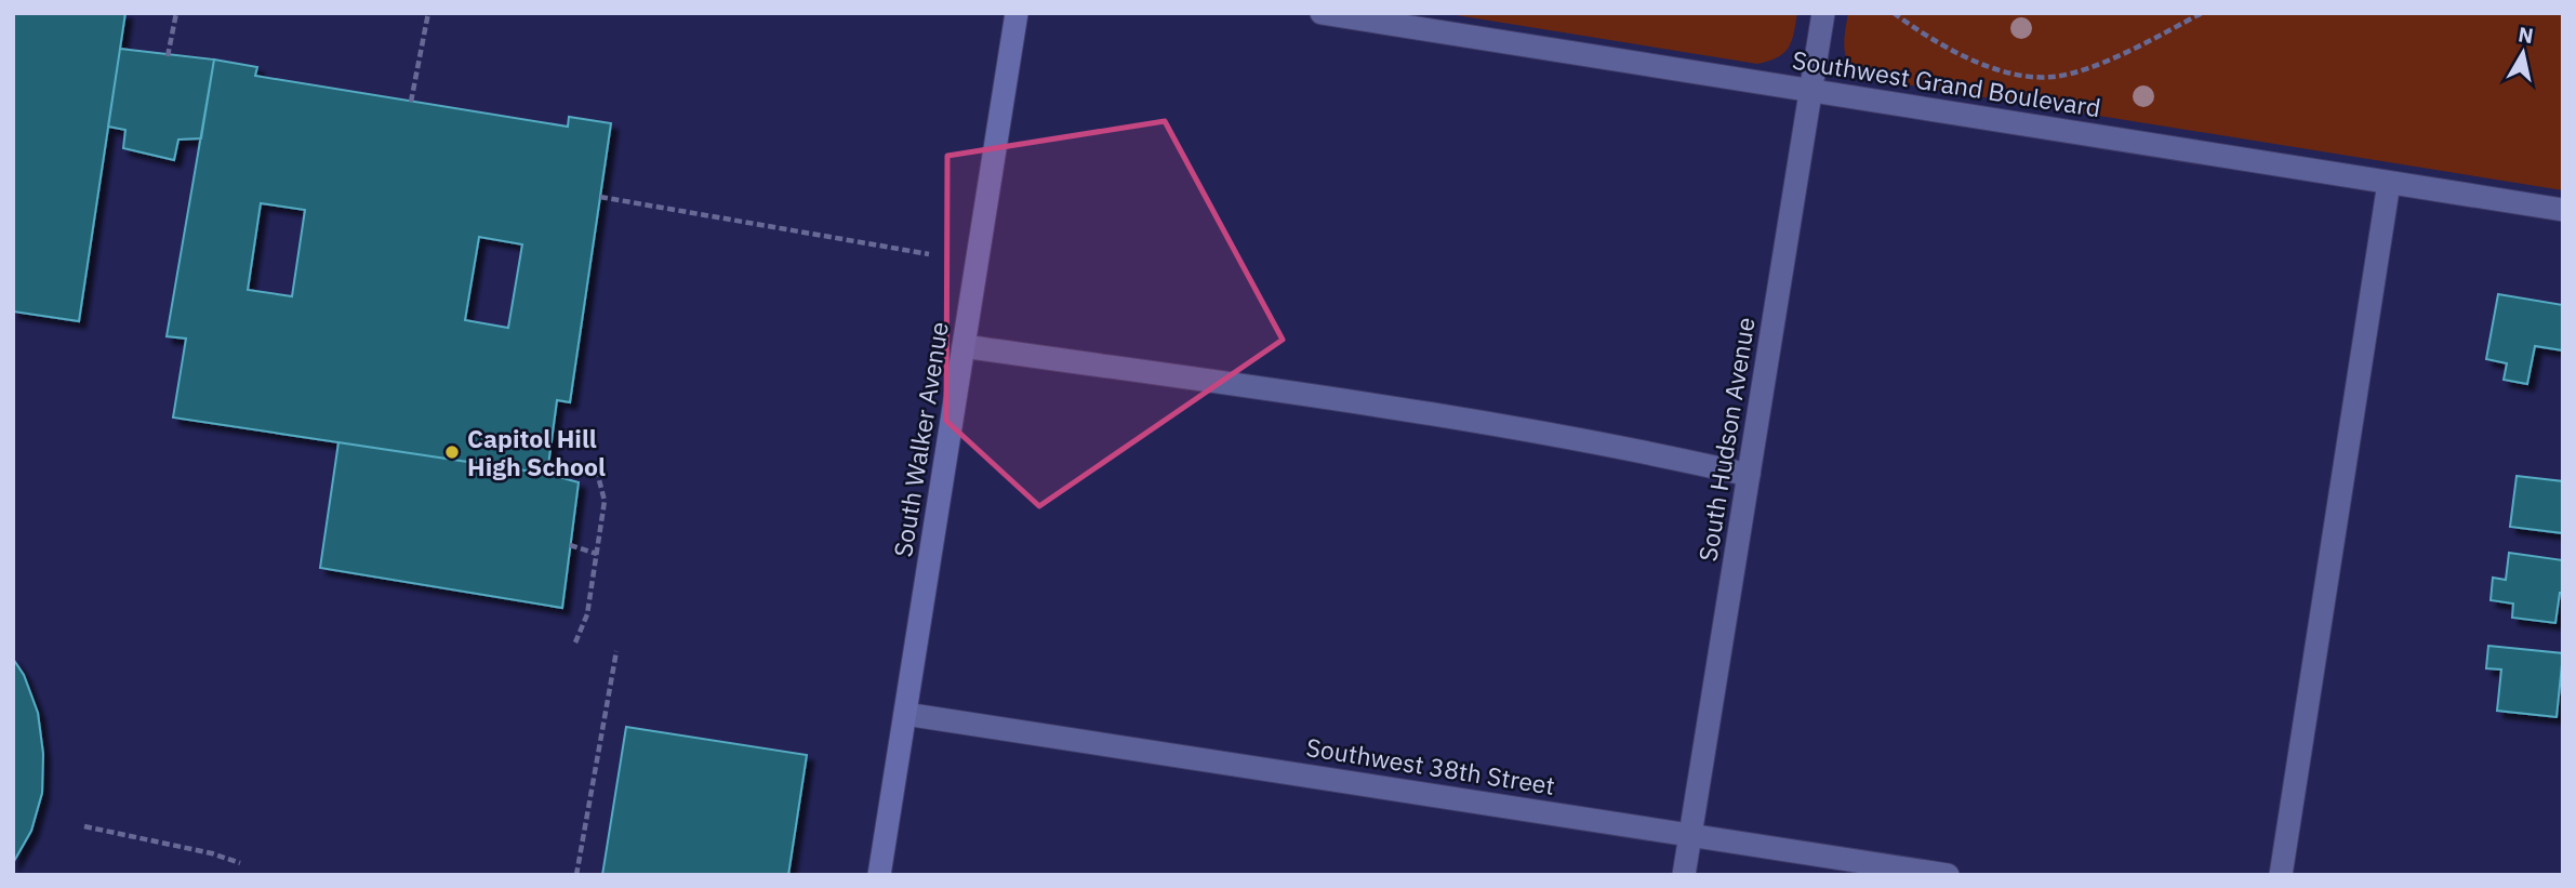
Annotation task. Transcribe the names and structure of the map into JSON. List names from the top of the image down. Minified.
{"streets":{"main road":["South Walker Avenue"],"street":["Southwest Grand Boulevard","South Hudson Avenue","Southwest 38th Street"]},"crossings":[["Southwest Grand Boulevard","South Hudson Avenue"],["South Walker Avenue","Southwest 38th Street"],["South Hudson Avenue","Southwest 38th Street"]],"places":["Capitol Hill High School"],"north":"top"}
